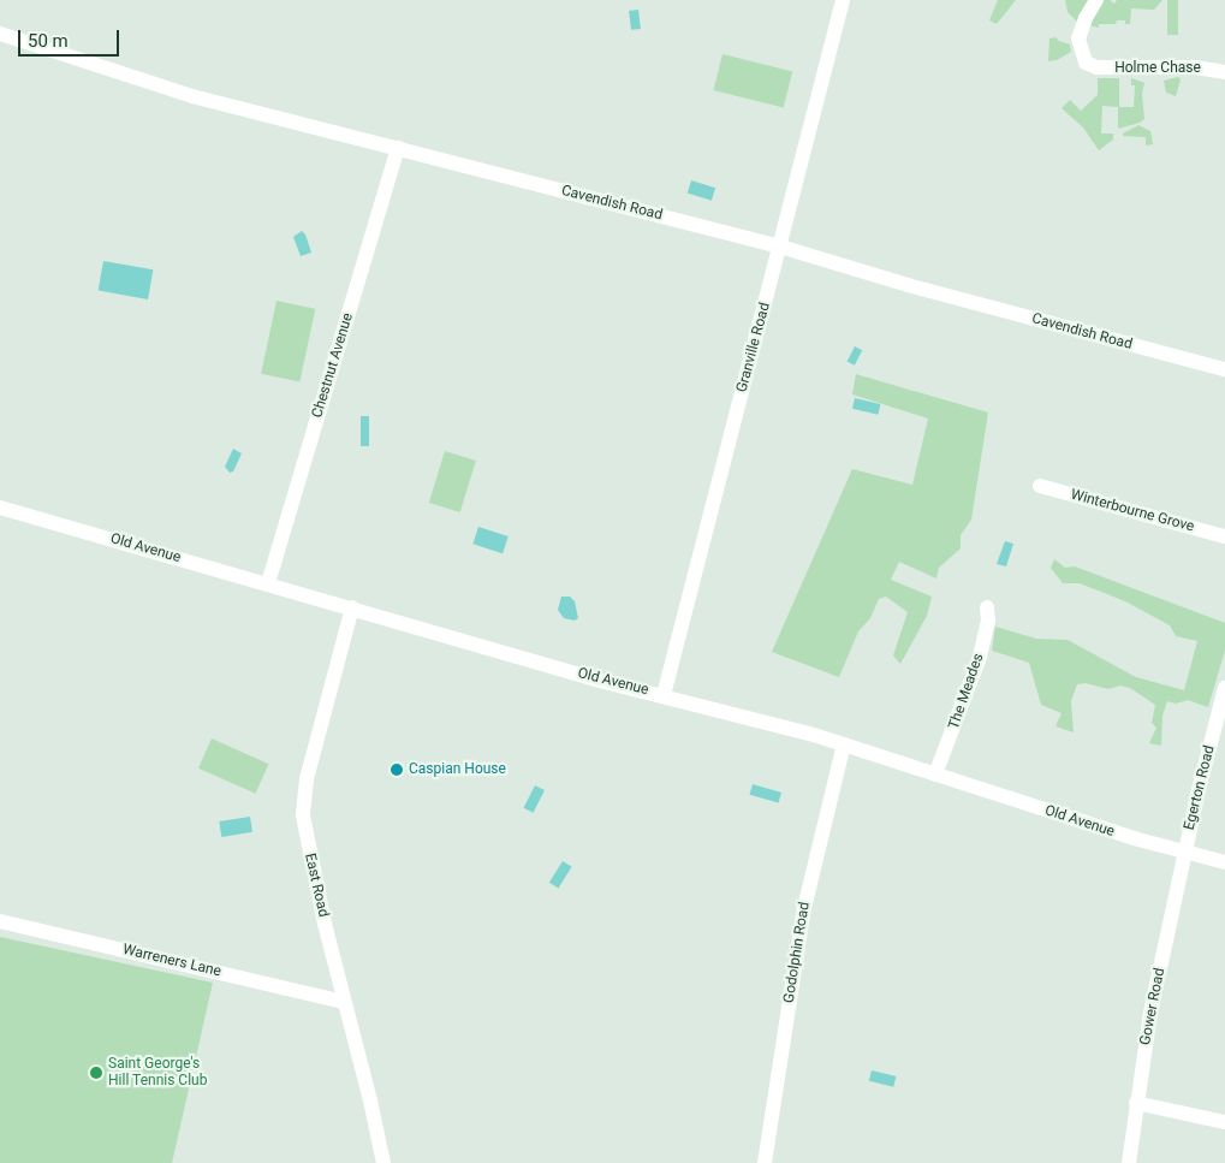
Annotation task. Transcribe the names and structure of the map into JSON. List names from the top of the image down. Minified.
{"streets":{"street":["Holme Chase","Cavendish Road","Granville Road","Chestnut Avenue","Winterbourne Grove","Old Avenue","The Meades","Egerton Road","East Road","Godolphin Road","Warreners Lane","Gower Road"]},"crossings":[["Cavendish Road","Granville Road"],["Cavendish Road","Chestnut Avenue"],["Granville Road","Old Avenue"],["Chestnut Avenue","Old Avenue"],["Old Avenue","The Meades"],["Old Avenue","Egerton Road"],["Old Avenue","East Road"],["Old Avenue","Godolphin Road"],["Old Avenue","Gower Road"],["Egerton Road","Gower Road"],["East Road","Warreners Lane"]],"places":["Caspian House","Saint George's Hill Tennis Club"],"scale_bar":"50 m"}
